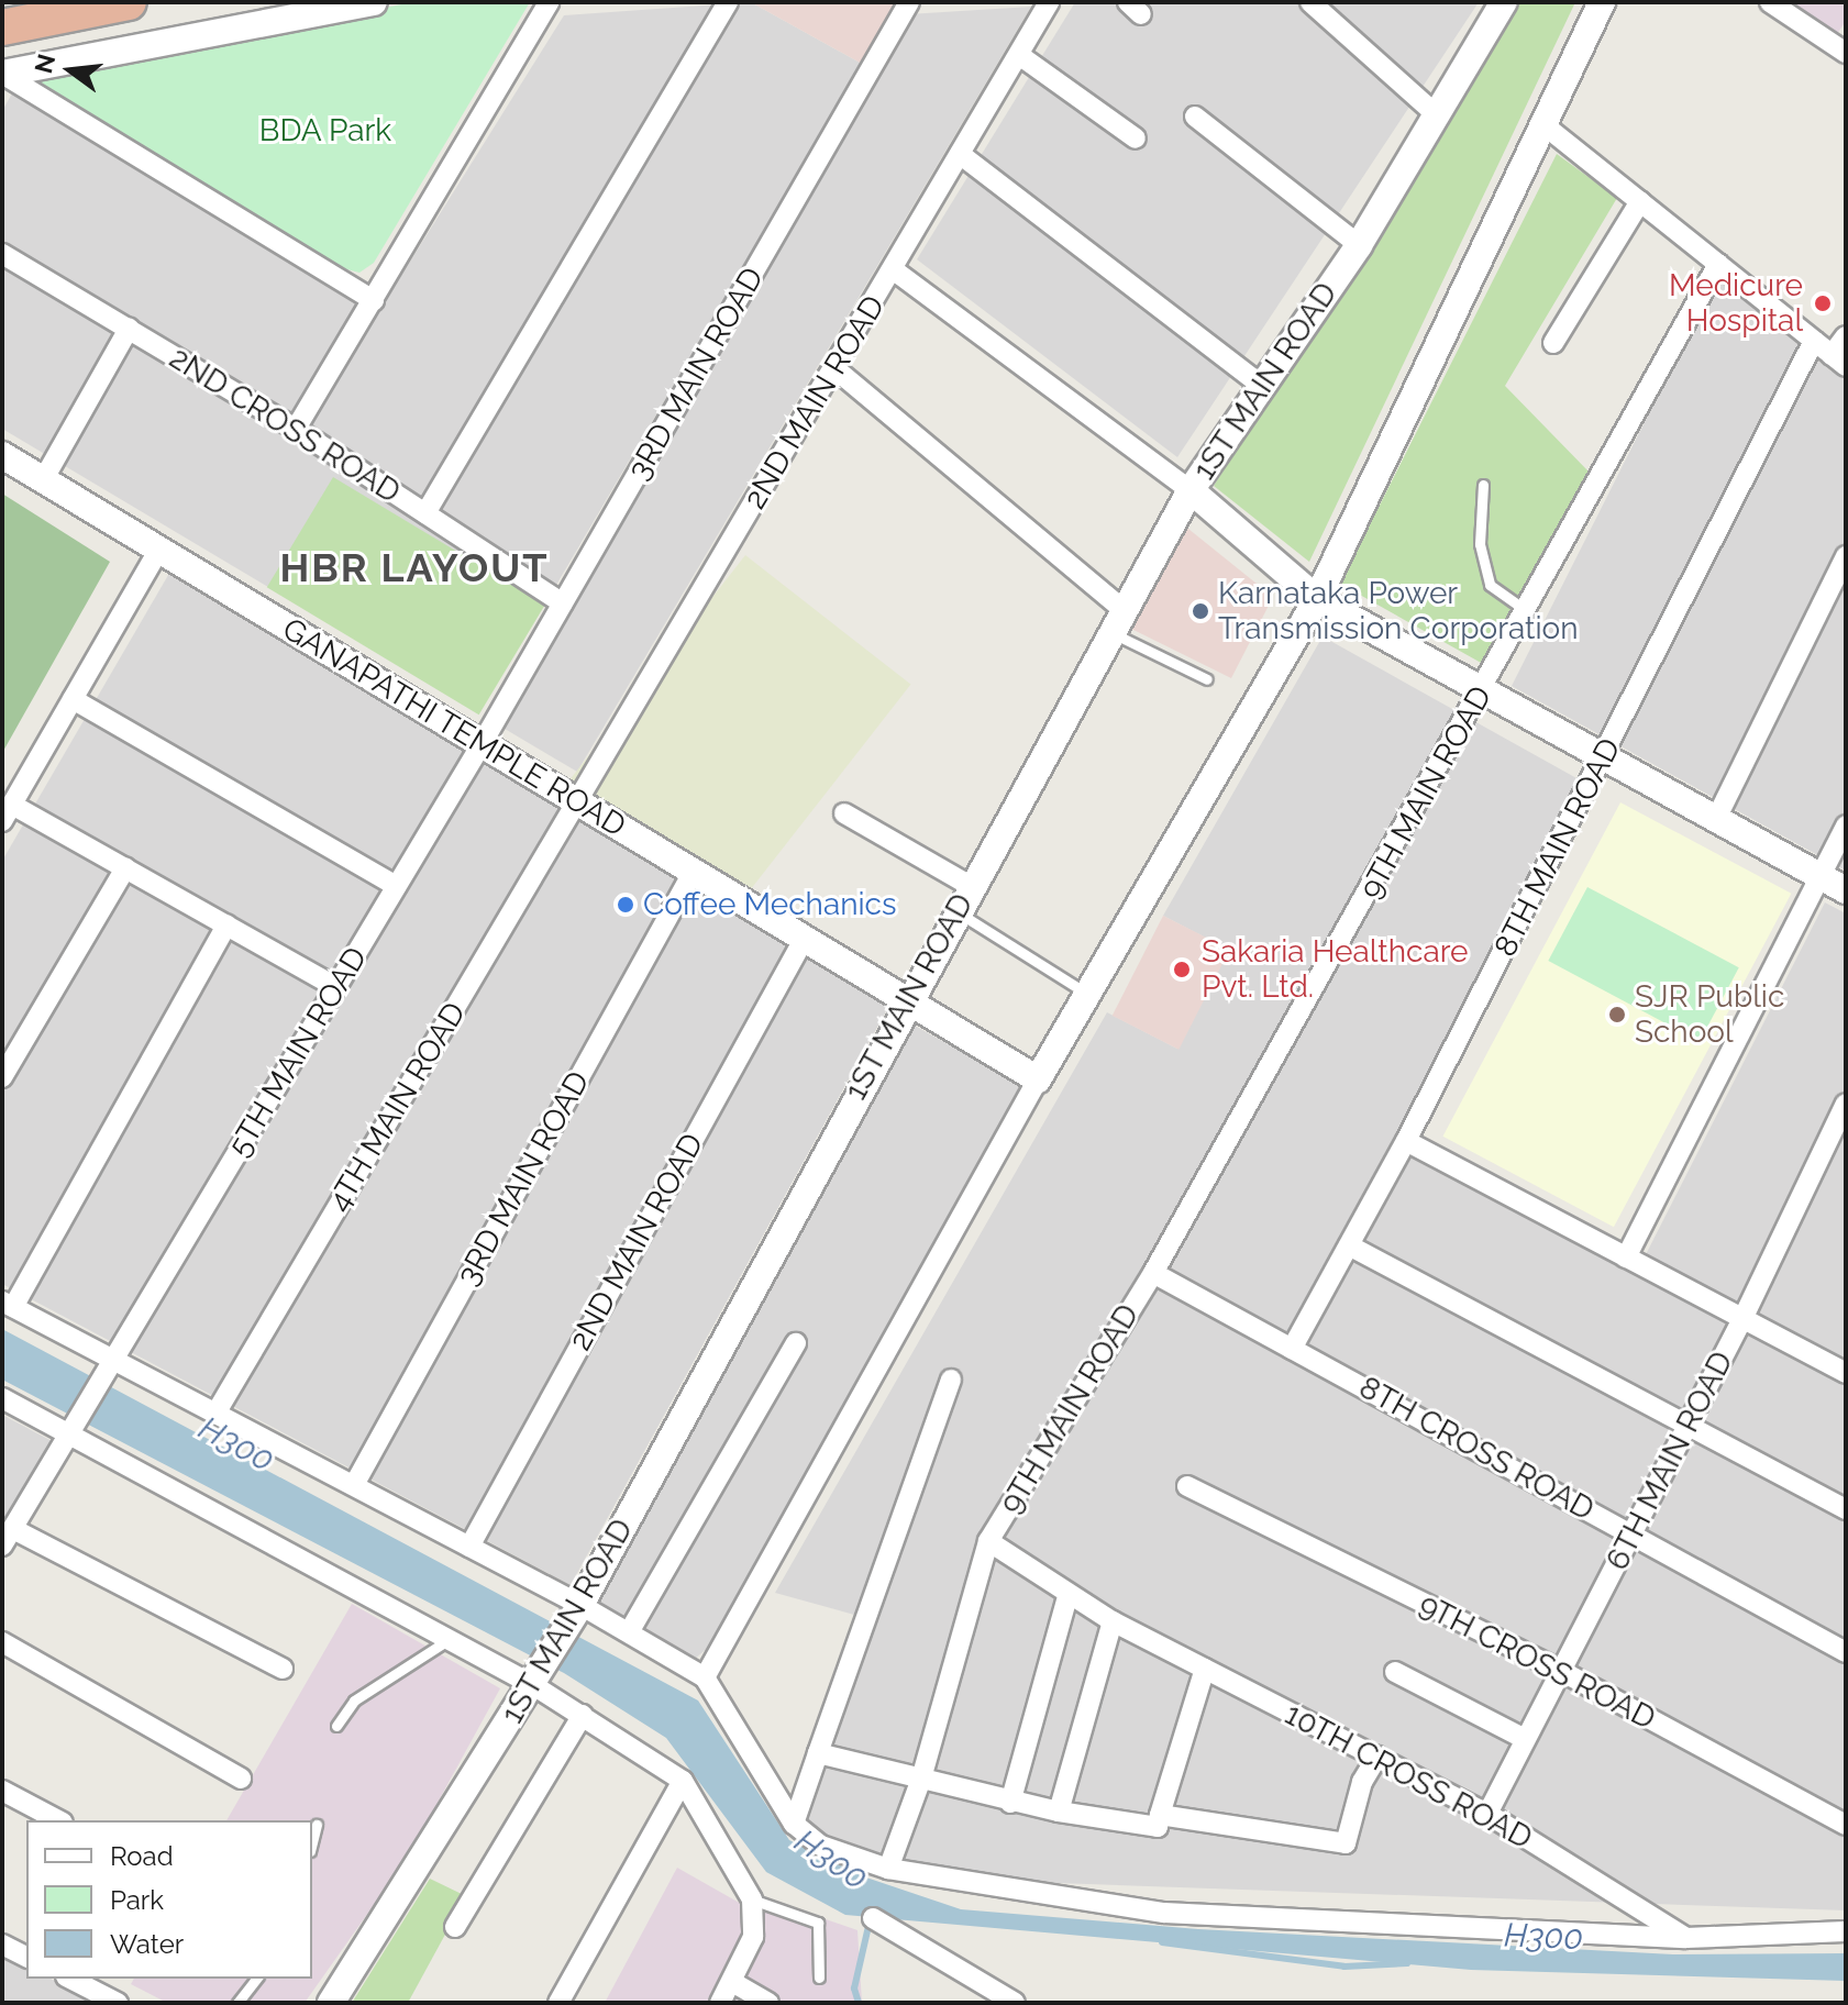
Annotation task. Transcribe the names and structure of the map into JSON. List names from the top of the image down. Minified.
{"streets":{"street":["3RD MAIN ROAD","1ST MAIN ROAD","2ND MAIN ROAD","2ND CROSS ROAD","GANAPATHI TEMPLE ROAD","9TH MAIN ROAD","8TH MAIN ROAD","5TH MAIN ROAD","4TH MAIN ROAD","8TH CROSS ROAD","6TH MAIN ROAD","9TH CROSS ROAD","10TH CROSS ROAD"]},"crossings":[["3RD MAIN ROAD","2ND CROSS ROAD"],["3RD MAIN ROAD","GANAPATHI TEMPLE ROAD"],["3RD MAIN ROAD","5TH MAIN ROAD"],["1ST MAIN ROAD","GANAPATHI TEMPLE ROAD"],["2ND MAIN ROAD","GANAPATHI TEMPLE ROAD"],["2ND MAIN ROAD","4TH MAIN ROAD"],["GANAPATHI TEMPLE ROAD","5TH MAIN ROAD"],["GANAPATHI TEMPLE ROAD","4TH MAIN ROAD"],["9TH MAIN ROAD","8TH CROSS ROAD"],["9TH MAIN ROAD","10TH CROSS ROAD"],["8TH MAIN ROAD","8TH CROSS ROAD"],["8TH CROSS ROAD","6TH MAIN ROAD"],["6TH MAIN ROAD","9TH CROSS ROAD"],["6TH MAIN ROAD","10TH CROSS ROAD"]],"districts":["HBR LAYOUT"],"water":["H300"],"parks":["BDA Park"],"places":["Medicure Hospital","Karnataka Power Transmission Corporation","Coffee Mechanics","Sakaria Healthcare Pvt. Ltd.","SJR Public School"],"legend":["Road","Park","Water"],"north":"left"}
